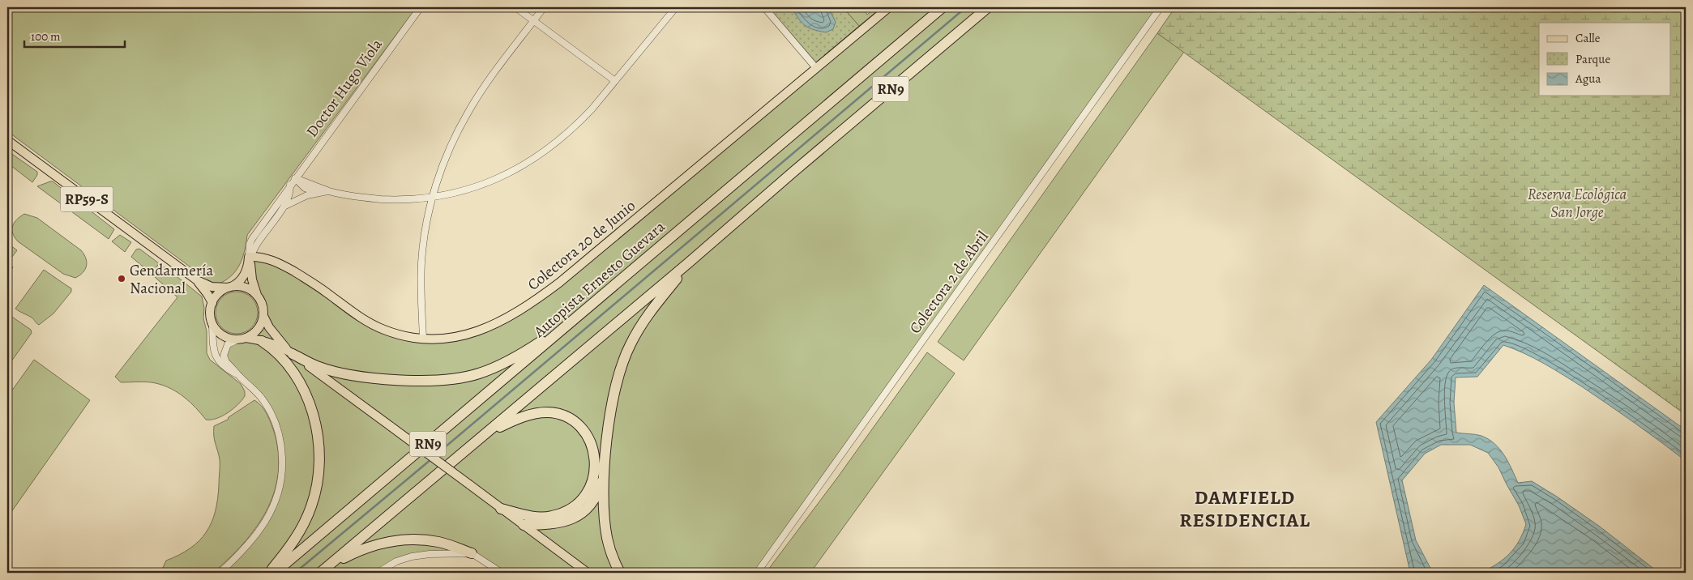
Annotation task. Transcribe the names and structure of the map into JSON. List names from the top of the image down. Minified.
{"streets":{"highway":["RN9","Autopista Ernesto Guevara"],"main road":["Doctor Hugo Viola","RP59-S","Colectora 20 de Junio"],"street":["Colectora 2 de Abril"]},"crossings":[["Doctor Hugo Viola","RP59-S"],["Doctor Hugo Viola","Colectora 20 de Junio"]],"districts":["DAMFIELD RESIDENCIAL"],"parks":["Reserva Ecológica San Jorge"],"places":["Gendarmería Nacional"],"legend":["Calle","Parque","Agua"],"scale_bar":"100 m"}
